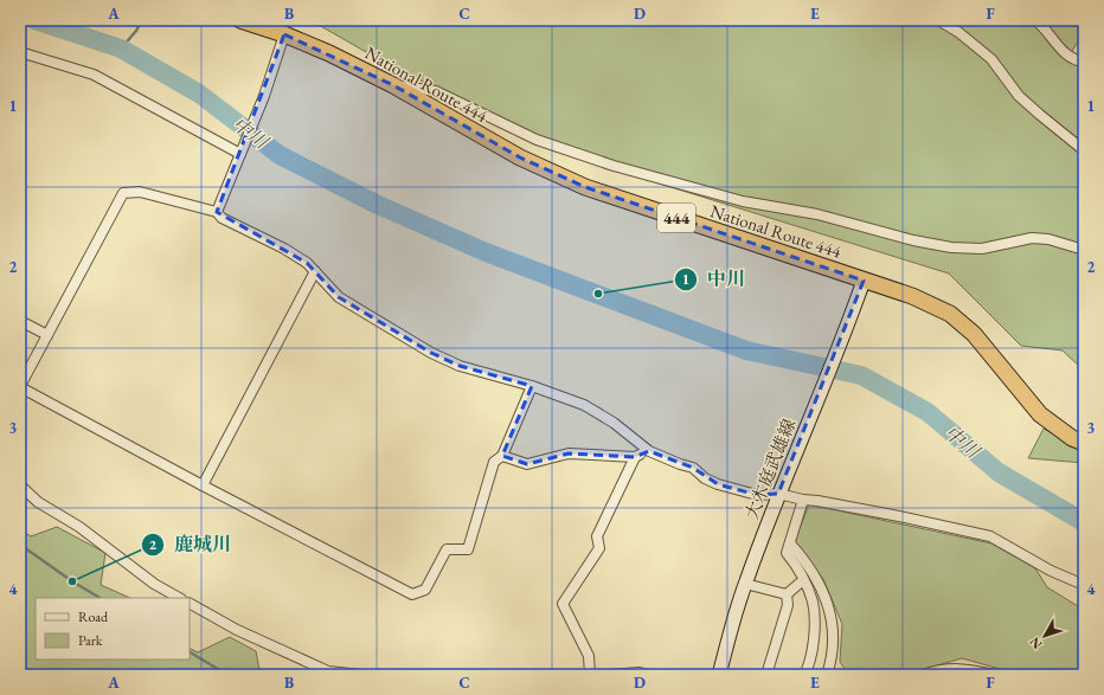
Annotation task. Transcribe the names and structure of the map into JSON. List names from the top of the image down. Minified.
{"streets":{"highway":["National Route 444","444"],"main road":["大木庭武雄線"]},"crossings":[["National Route 444","大木庭武雄線"]],"water":["中川"],"places":["中川","鹿城川"],"legend":["Road","Park"],"north":"bottom left","grid":{"columns":["A","B","C","D","E","F"],"rows":["1","2","3","4"]}}
